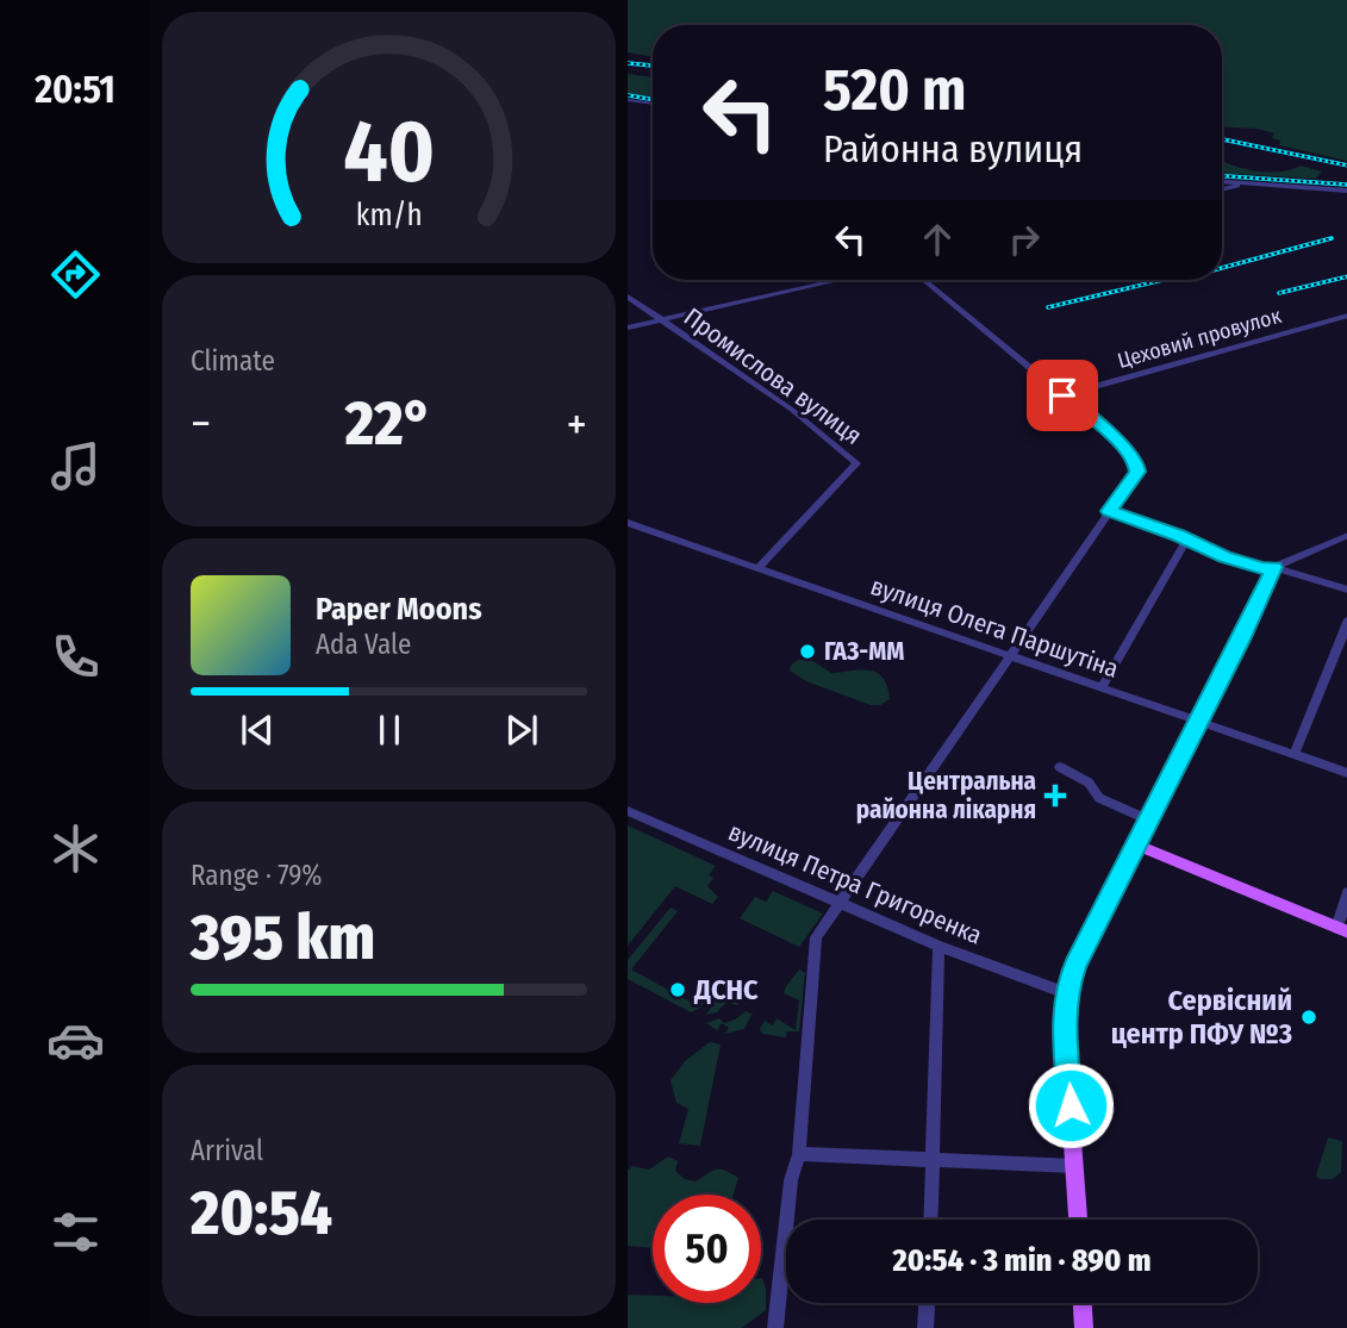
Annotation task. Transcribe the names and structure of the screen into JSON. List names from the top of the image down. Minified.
{"streets":{"street":["Цеховий провулок","Промислова вулиця","вулиця Олега Паршутіна","вулиця Петра Григоренка"]},"crossings":[["Промислова вулиця","вулиця Олега Паршутіна"]],"places":{"other":["ГАЗ-ММ","ДСНС","Сервісний центр ПФУ №3"],"health":["Центральна районна лікарня"]},"page":{"tabs":"20:51","turn":["520 m","Районна вулиця"],"tile":["Climate",["Range · 79%","395 km"],["Arrival","20:54"]],"heat":["−","22°","+"],"song":["Paper Moons","Ada Vale"],"limit":"50","trip":"20:54 · 3 min · 890 m","gauge":["40","km/h"]}}
